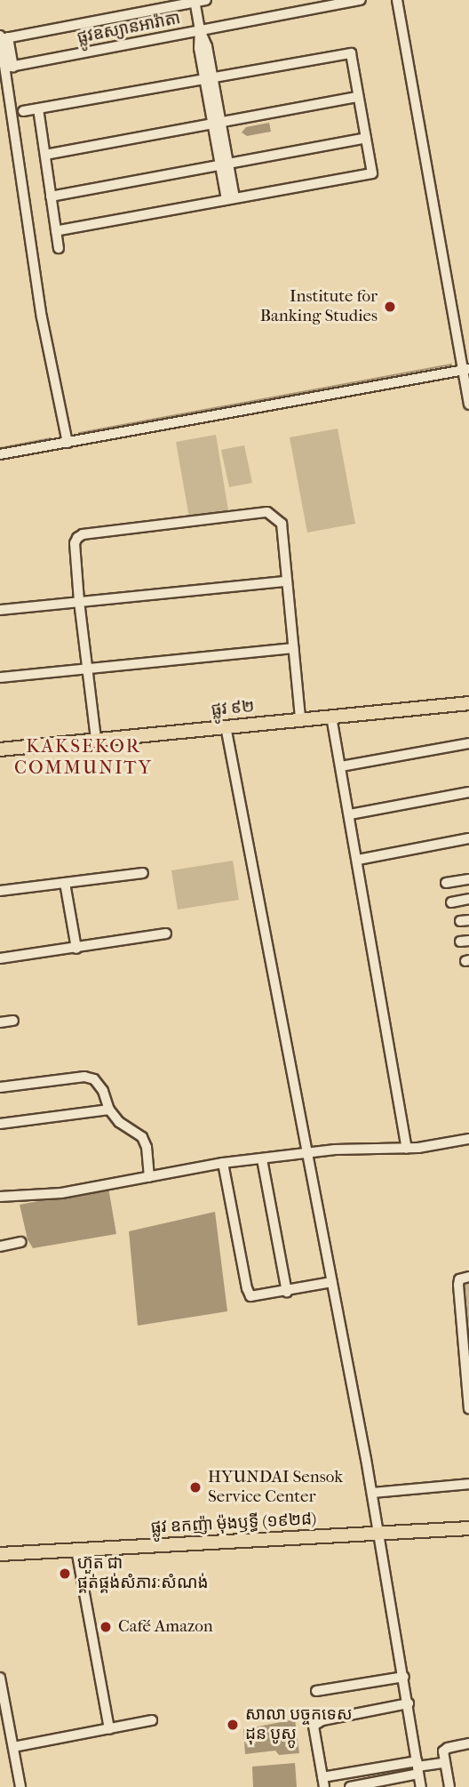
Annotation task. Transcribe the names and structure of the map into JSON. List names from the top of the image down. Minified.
{"streets":{"main road":["ផ្លូវ ៩២","ផ្លូវ ឧកញ៉ា ម៉ុងឫទ្ធី (១៩២៨)"],"street":["ផ្លូវឧស្យានអារ៉ាតា"]},"districts":["KAKSEKOR COMMUNITY"],"places":["Institute for Banking Studies","HYUNDAI Sensok Service Center","ហ៊ួត ជា ផ្គត់ផ្គង់សំភារៈសំណង់","Café Amazon","សាលា បច្ចកទេស ដុន បូស្កូ"]}
